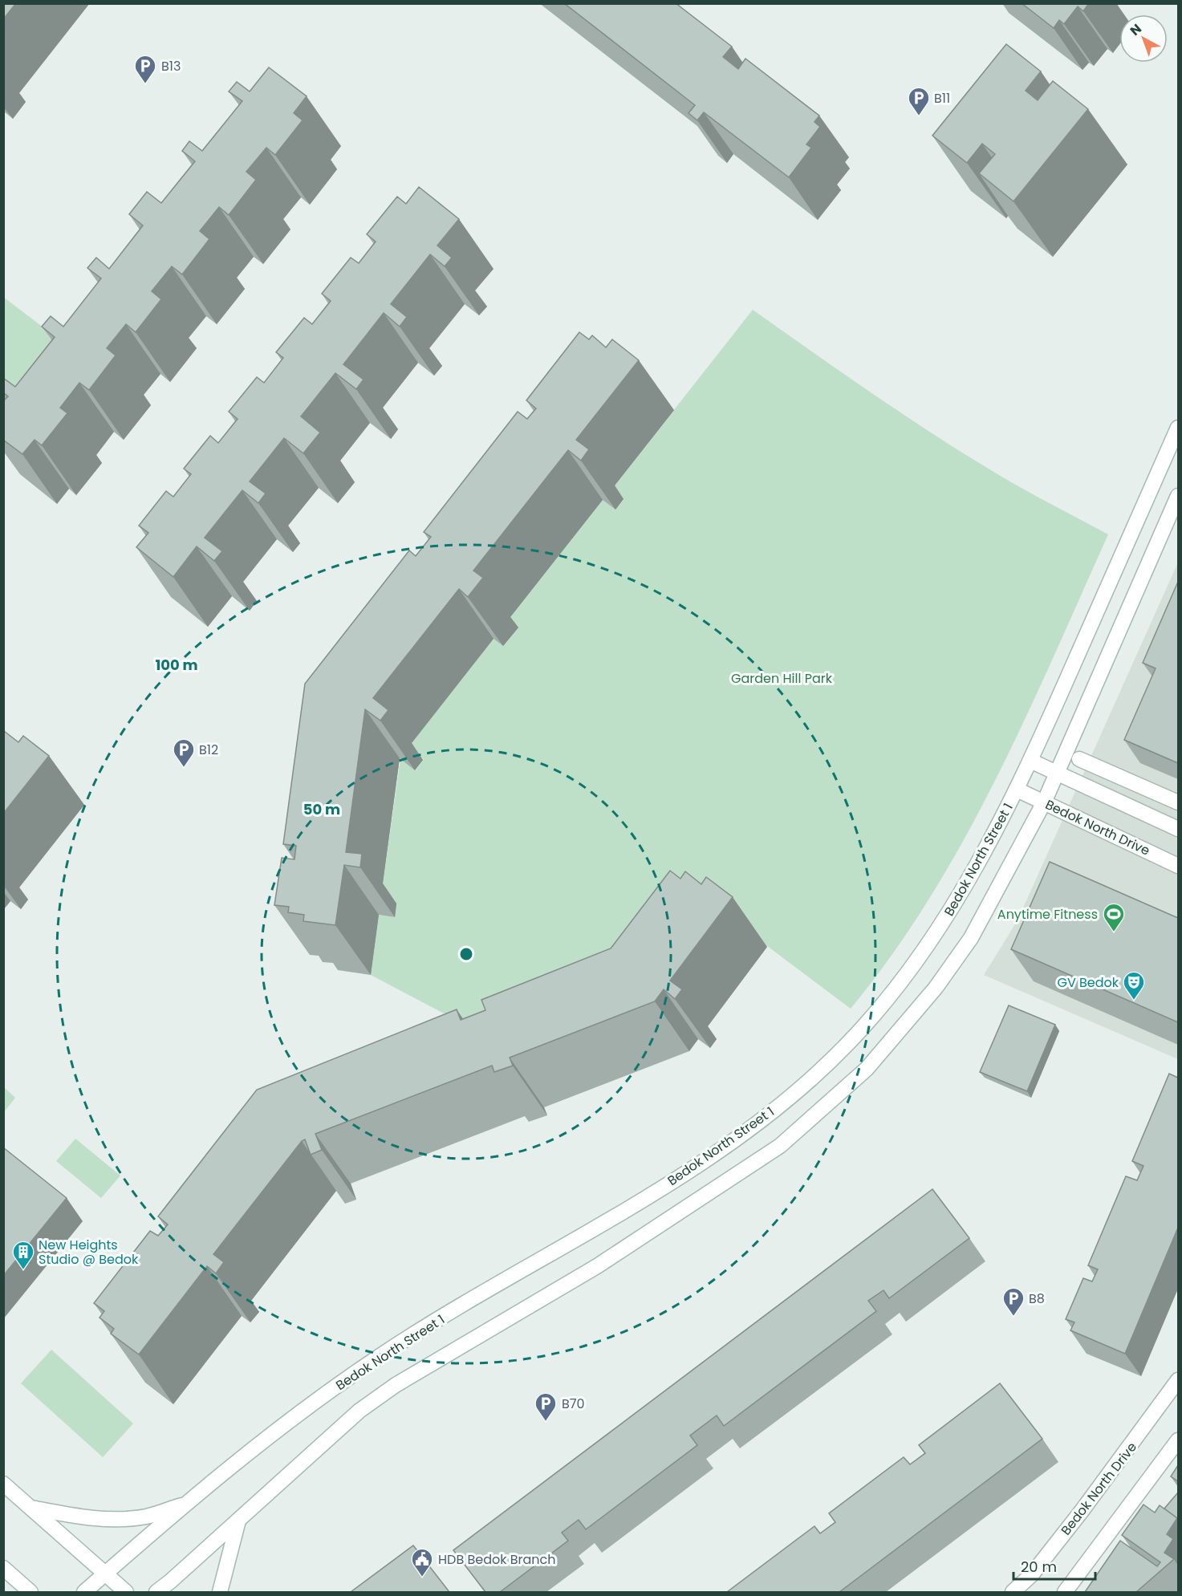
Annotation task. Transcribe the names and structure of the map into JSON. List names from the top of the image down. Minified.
{"streets":{"street":["Bedok North Drive","Bedok North Street 1"]},"crossings":[["Bedok North Drive","Bedok North Street 1"]],"parks":["Garden Hill Park"],"places":{"parking":["B13","B11","B12","B8","B70"],"sports":["Anytime Fitness"],"theatre":["GV Bedok"],"building":["New Heights Studio @ Bedok"],"public building":["HDB Bedok Branch"]},"scale_bar":"20 m","north":"top left","rings":["100 m","50 m"]}
